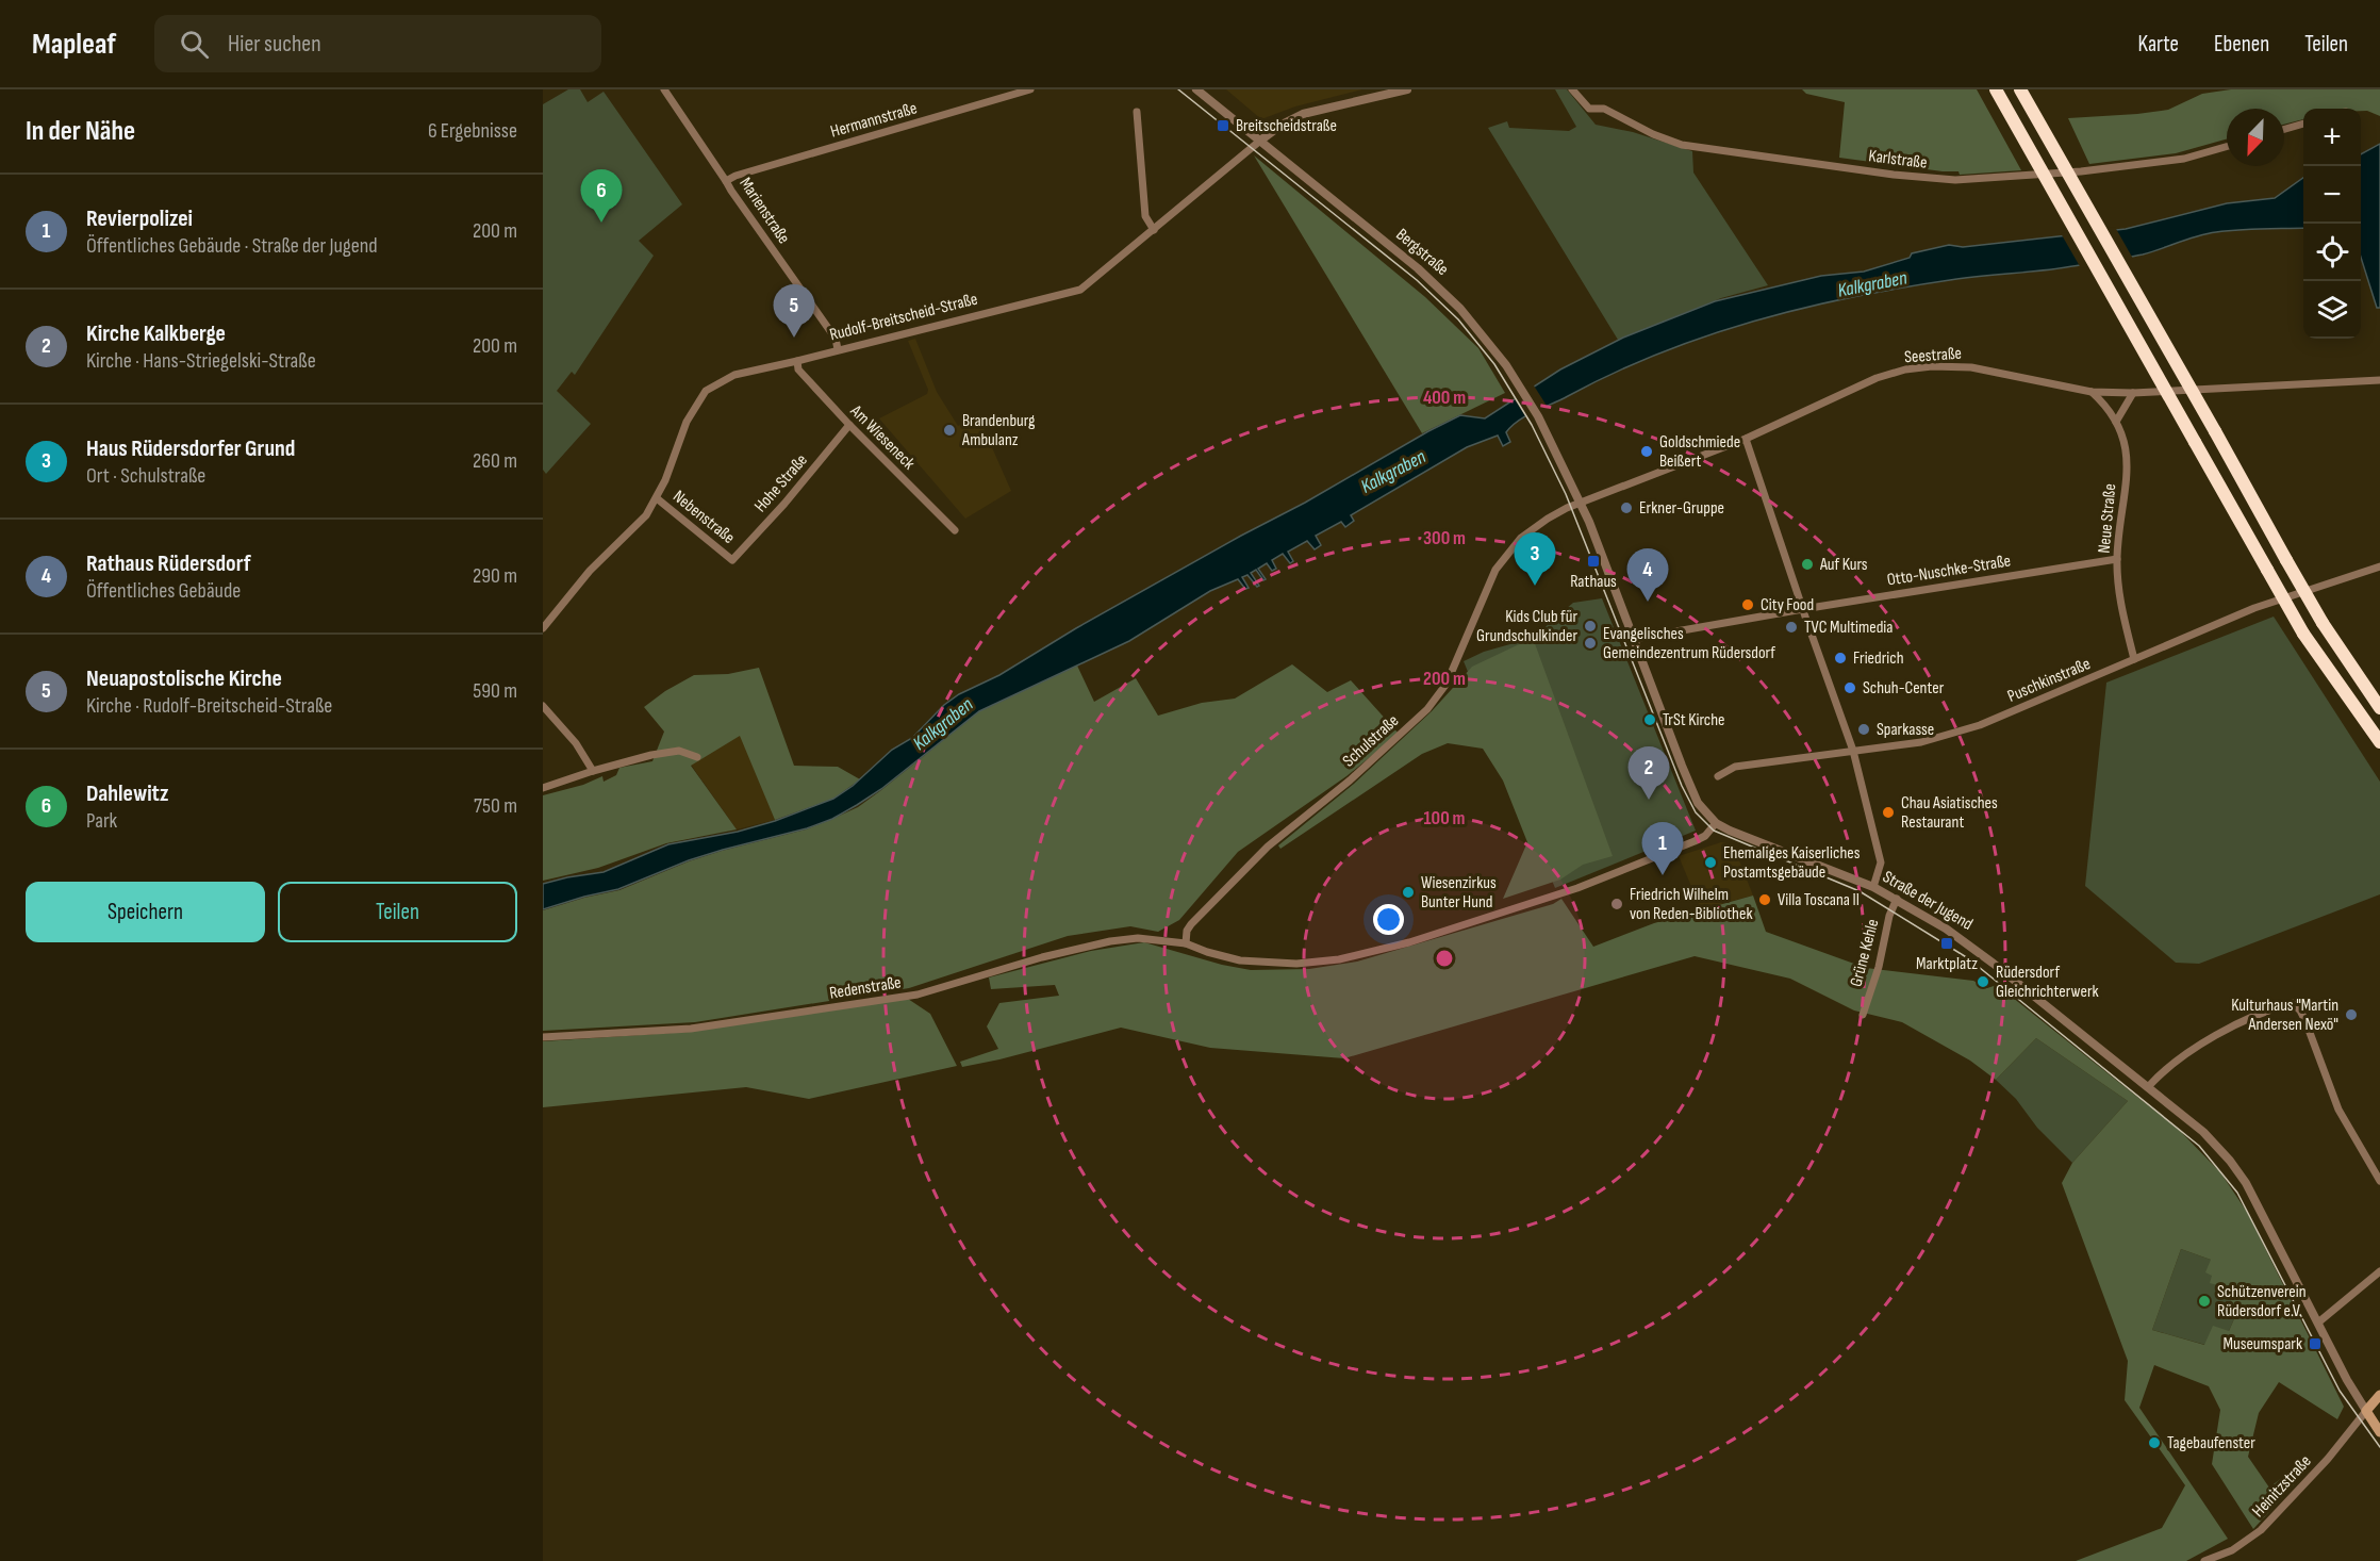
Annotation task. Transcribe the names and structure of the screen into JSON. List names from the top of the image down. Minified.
{"streets":{"main road":["Straße der Jugend"],"street":["Hermannstraße","Karlstraße","Marienstraße","Bergstraße","Rudolf-Breitscheid-Straße","Seestraße","Am Wieseneck","Hohe Straße","Nebenstraße","Neue Straße","Otto-Nuschke-Straße","Puschkinstraße","Schulstraße","Grüne Kehle","Redenstraße","Heinitzstraße"]},"crossings":[["Hermannstraße","Marienstraße"],["Marienstraße","Rudolf-Breitscheid-Straße"],["Bergstraße","Rudolf-Breitscheid-Straße"],["Bergstraße","Otto-Nuschke-Straße"],["Bergstraße","Schulstraße"],["Bergstraße","Straße der Jugend"],["Rudolf-Breitscheid-Straße","Am Wieseneck"],["Rudolf-Breitscheid-Straße","Nebenstraße"],["Seestraße","Neue Straße"],["Seestraße","Schulstraße"],["Am Wieseneck","Hohe Straße"],["Hohe Straße","Nebenstraße"],["Neue Straße","Otto-Nuschke-Straße"],["Neue Straße","Puschkinstraße"],["Schulstraße","Redenstraße"],["Straße der Jugend","Grüne Kehle"],["Straße der Jugend","Heinitzstraße"]],"water":["Kalkgraben"],"places":{"transit":["Breitscheidstraße","Rathaus","Marktplatz","Museumspark"],"other":["Brandenburg Ambulanz","Goldschmiede Beißert","Erkner-Gruppe","Auf Kurs","City Food","Kids Club für Grundschulkinder","TVC Multimedia","Evangelisches Gemeindezentrum Rüdersdorf","Friedrich","Schuh-Center","TrSt Kirche","Sparkasse","Chau Asiatisches Restaurant","Ehemaliges Kaiserliches Postamtsgebäude","Wiesenzirkus Bunter Hund","Villa Toscana II","Friedrich Wilhelm von Reden-Bibliothek","Rüdersdorf Gleichrichterwerk","Kulturhaus \"Martin Andersen Nexö\"","Schützenverein Rüdersdorf e.V.","Tagebaufenster"]},"north":"bottom left","page":{"header":"Mapleaf","search":"Hier suchen","nav":["Karte","Ebenen","Teilen"],"heading":["In der Nähe","6 Ergebnisse"],"map_buttons":["+","−"],"pins":["6","5","3","4","2","1"],"list":[{"mark":"1","name":"Revierpolizei","note":"Öffentliches Gebäude · Straße der Jugend","value":"200 m"},{"mark":"2","name":"Kirche Kalkberge","note":"Kirche · Hans-Striegelski-Straße","value":"200 m"},{"mark":"3","name":"Haus Rüdersdorfer Grund","note":"Ort · Schulstraße","value":"260 m"},{"mark":"4","name":"Rathaus Rüdersdorf","note":"Öffentliches Gebäude","value":"290 m"},{"mark":"5","name":"Neuapostolische Kirche","note":"Kirche · Rudolf-Breitscheid-Straße","value":"590 m"},{"mark":"6","name":"Dahlewitz","note":"Park","value":"750 m"}],"buttons":["Speichern","Teilen"]},"rings":["400 m","300 m","200 m","100 m"]}
